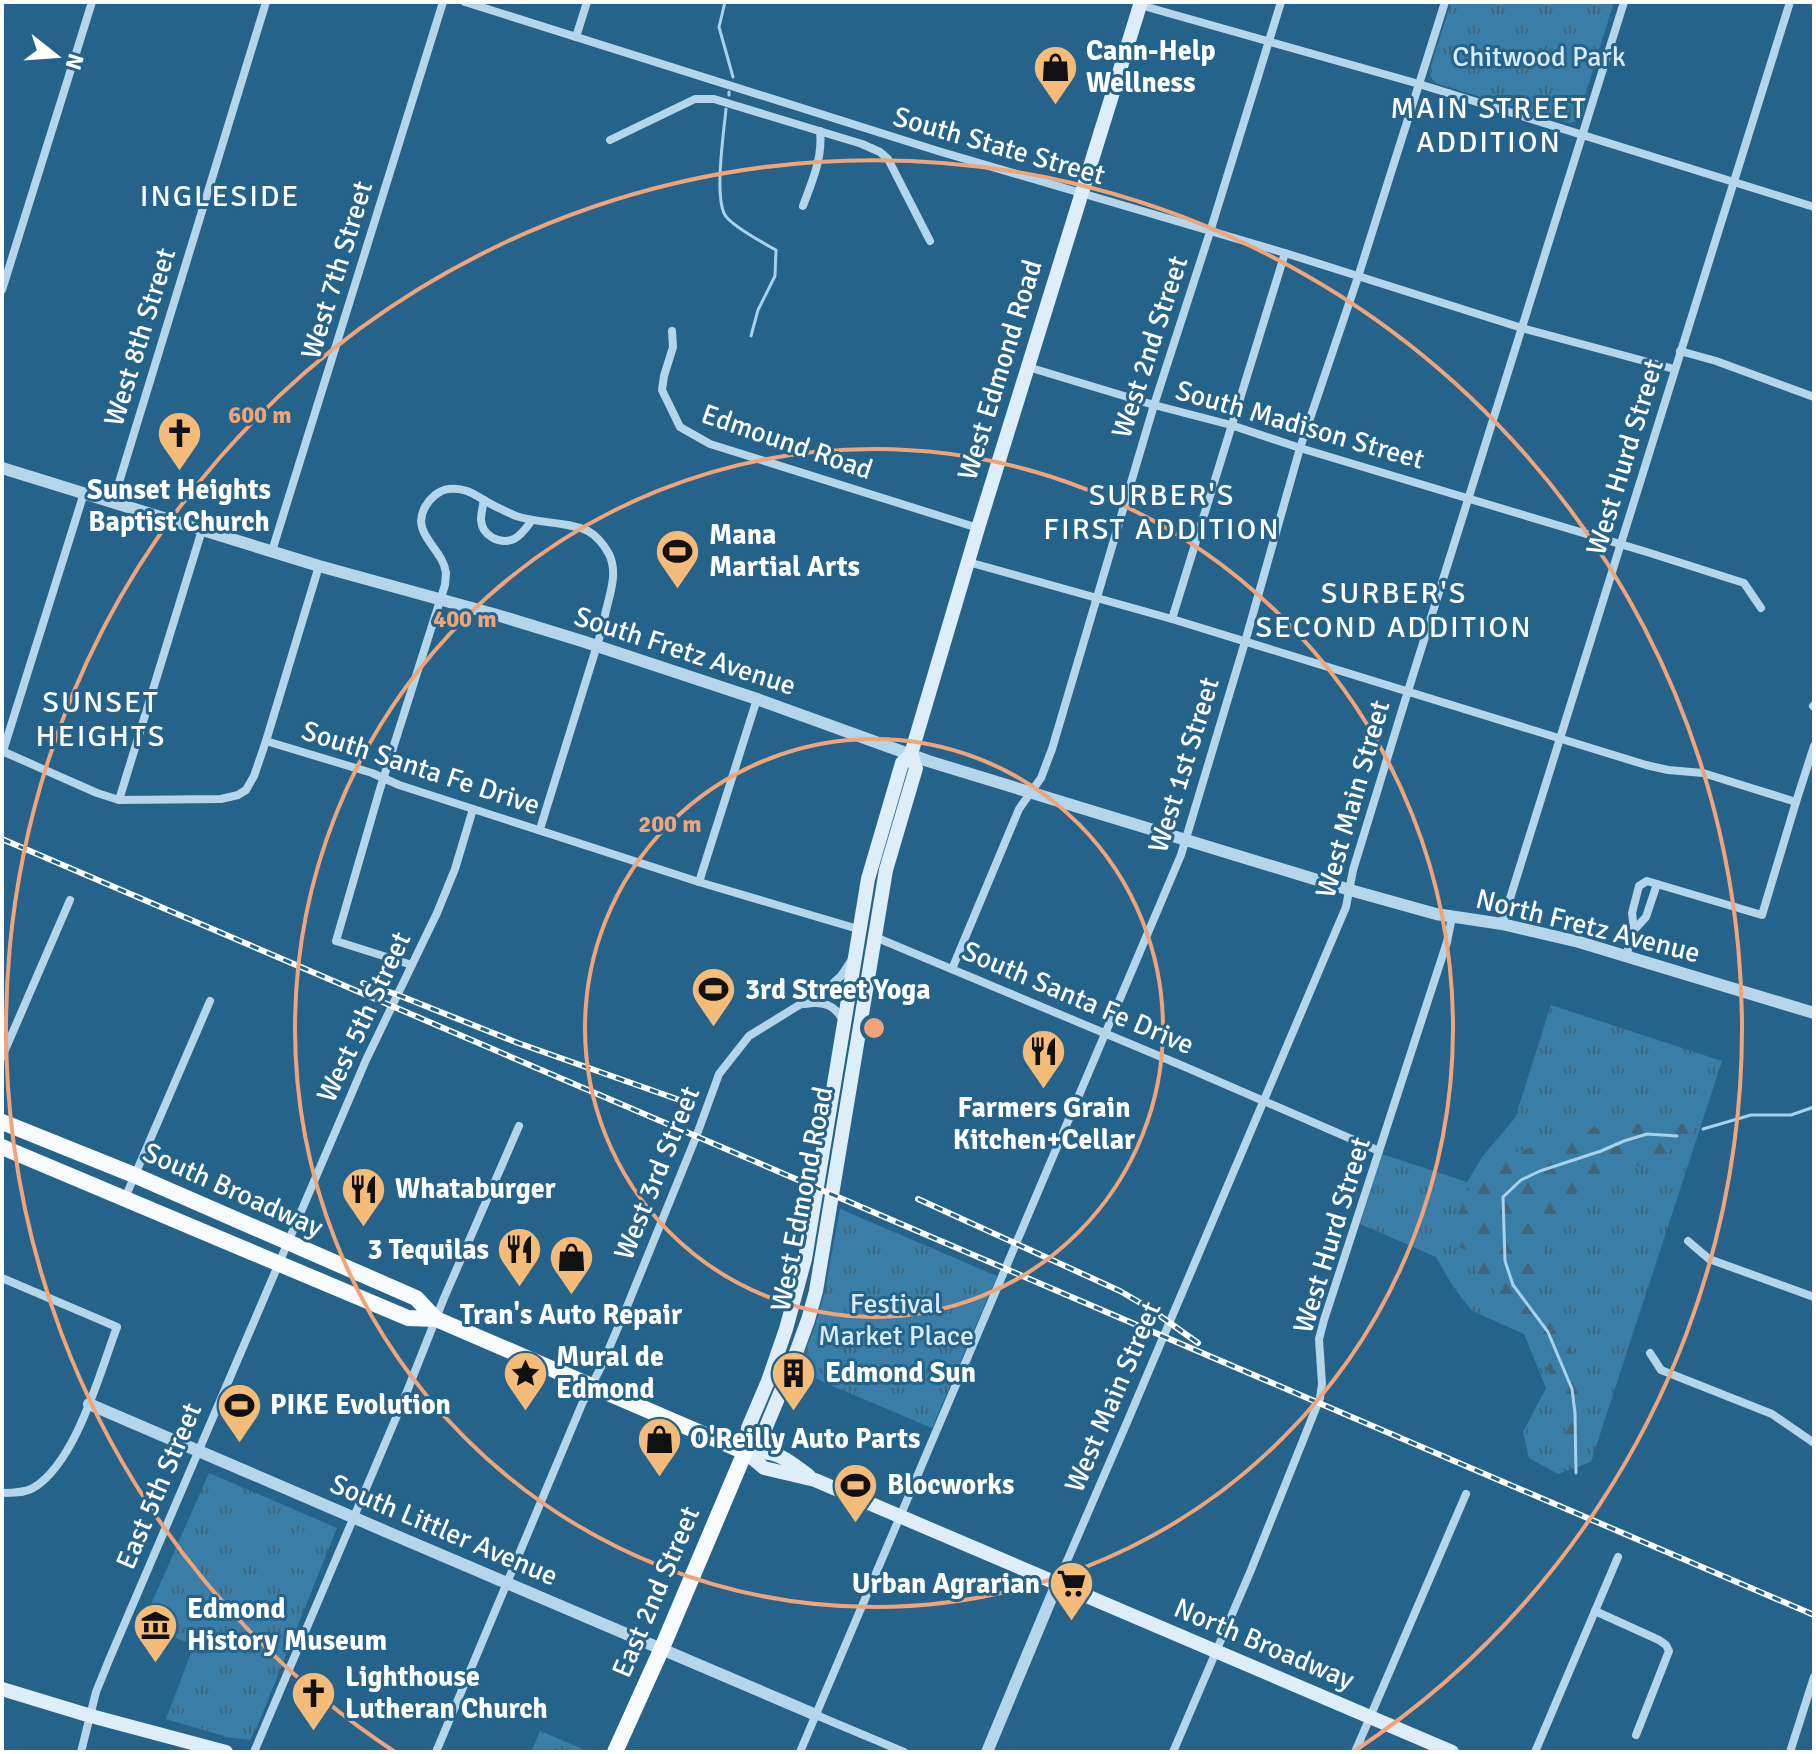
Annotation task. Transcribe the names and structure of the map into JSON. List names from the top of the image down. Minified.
{"streets":{"main road":["West Edmond Road","South Broadway","East 2nd Street","North Broadway"],"street":["South State Street","West 7th Street","West 8th Street","West 2nd Street","South Madison Street","Edmound Road","West Hurd Street","South Fretz Avenue","West 1st Street","South Santa Fe Drive","West Main Street","North Fretz Avenue","West 5th Street","West 3rd Street","East 5th Street","South Littler Avenue"]},"crossings":[["South State Street","West 2nd Street"],["South State Street","West Edmond Road"],["South State Street","West Hurd Street"],["South State Street","West 1st Street"],["South State Street","West Main Street"],["West 7th Street","South Fretz Avenue"],["West 8th Street","South Fretz Avenue"],["West 2nd Street","South Madison Street"],["West 2nd Street","South Fretz Avenue"],["West 2nd Street","South Santa Fe Drive"],["West Edmond Road","South Madison Street"],["West Edmond Road","Edmound Road"],["West Edmond Road","South Fretz Avenue"],["West Edmond Road","South Santa Fe Drive"],["West Edmond Road","West 3rd Street"],["West Edmond Road","South Broadway"],["West Edmond Road","East 2nd Street"],["South Madison Street","West Hurd Street"],["South Madison Street","West 1st Street"],["South Madison Street","West Main Street"],["West Hurd Street","South Santa Fe Drive"],["West Hurd Street","North Fretz Avenue"],["West Hurd Street","North Broadway"],["South Fretz Avenue","West 1st Street"],["South Fretz Avenue","West Main Street"],["South Fretz Avenue","North Fretz Avenue"],["West 1st Street","South Santa Fe Drive"],["West 1st Street","South Broadway"],["West 1st Street","South Littler Avenue"],["South Santa Fe Drive","West Main Street"],["South Santa Fe Drive","West 5th Street"],["West Main Street","North Fretz Avenue"],["West Main Street","South Broadway"],["West Main Street","North Broadway"],["West 5th Street","South Broadway"],["West 5th Street","East 5th Street"],["West 3rd Street","South Broadway"],["West 3rd Street","South Littler Avenue"],["South Broadway","East 5th Street"],["South Broadway","East 2nd Street"],["South Broadway","North Broadway"],["East 5th Street","South Littler Avenue"],["South Littler Avenue","East 2nd Street"]],"districts":["MAIN STREET ADDITION","INGLESIDE","SURBER'S FIRST ADDITION","SURBER'S SECOND ADDITION","SUNSET HEIGHTS"],"parks":["Chitwood Park","Festival Market Place"],"places":{"shop":["Cann-Help Wellness","Tran's Auto Repair","O'Reilly Auto Parts"],"church":["Sunset Heights Baptist Church","Lighthouse Lutheran Church"],"sports":["Mana Martial Arts","3rd Street Yoga","PIKE Evolution","Blocworks"],"restaurant":["Farmers Grain Kitchen+Cellar","Whataburger","3 Tequilas"],"place":["Mural de Edmond"],"building":["Edmond Sun"],"supermarket":["Urban Agrarian"],"museum":["Edmond History Museum"]},"north":"right","rings":["600 m","400 m","200 m"]}
